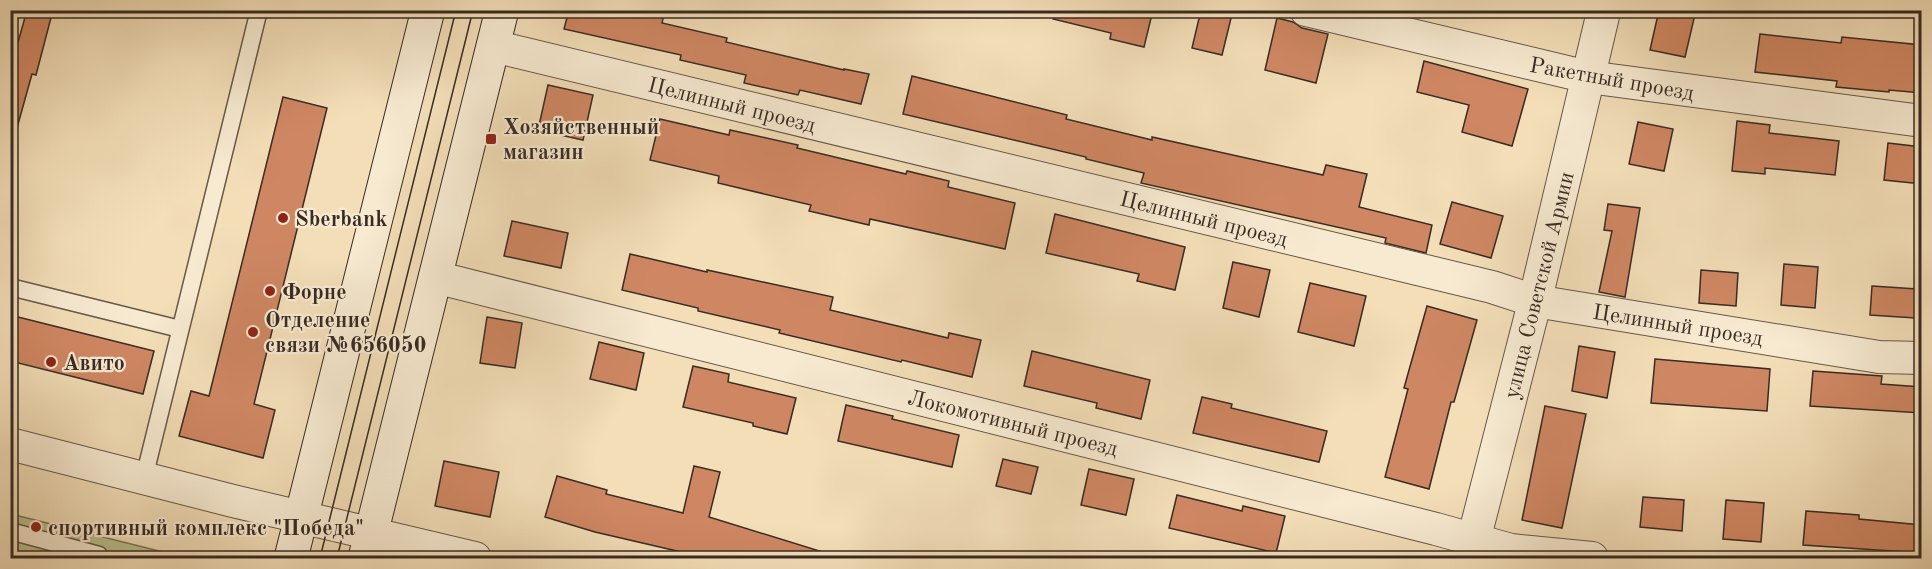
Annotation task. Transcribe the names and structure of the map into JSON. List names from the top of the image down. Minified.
{"streets":{"main road":["улица Советской Армии"],"street":["Ракетный проезд","Целинный проезд","Локомотивный проезд"]},"crossings":[["Ракетный проезд","улица Советской Армии"],["Целинный проезд","улица Советской Армии"],["улица Советской Армии","Локомотивный проезд"]],"places":{"transit":["Хозяйственный магазин"],"other":["Sberbank","Форне","Отделение связи №656050","Авито","спортивный комплекс \"Победа\""]}}
